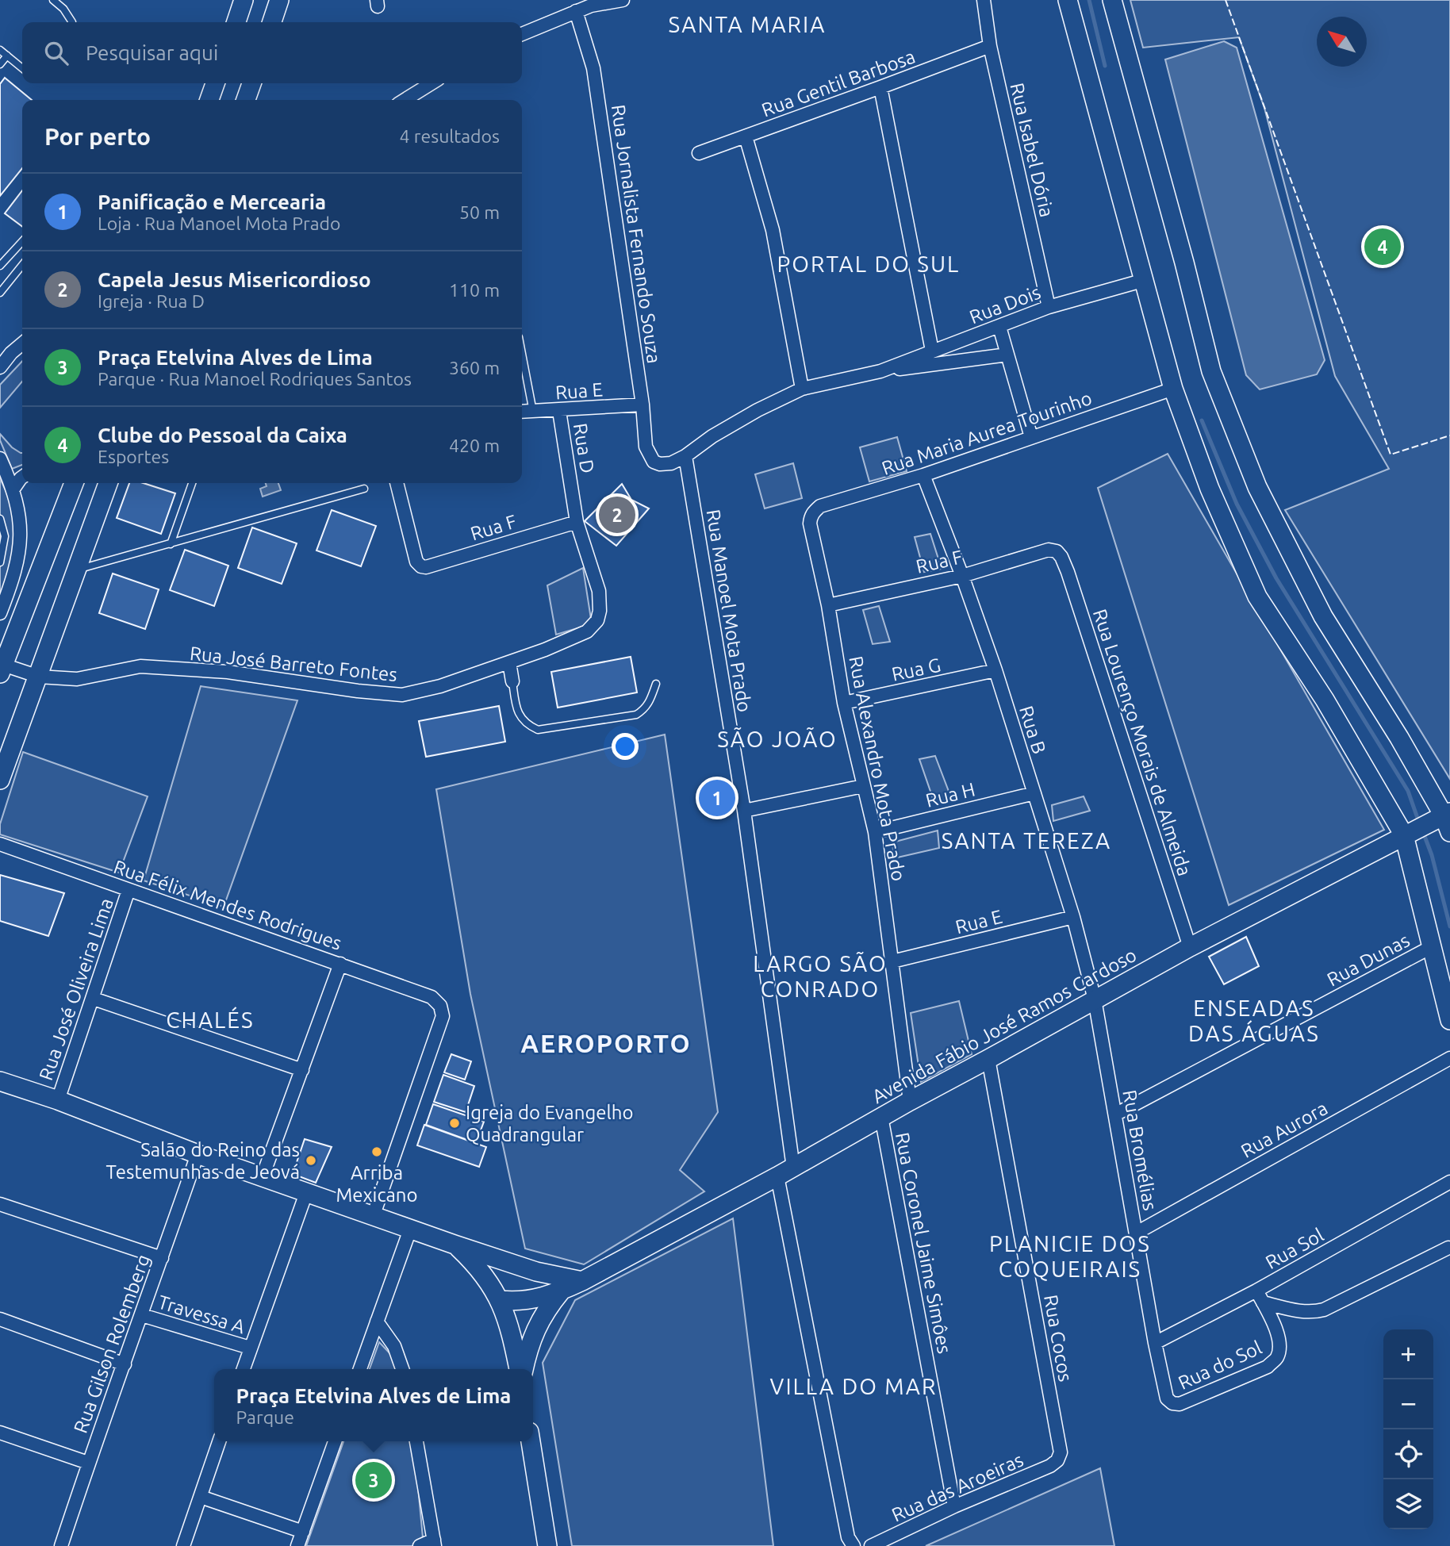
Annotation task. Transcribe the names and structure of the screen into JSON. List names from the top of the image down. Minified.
{"streets":{"street":["Rua Gentil Barbosa","Rua Isabel Dória","Rua Jornalista Fernando Souza","Rua Dois","Rua E","Rua Maria Aurea Tourinho","Rua D","Rua F","Rua Manoel Mota Prado","Rua José Barreto Fontes","Rua G","Rua B","Rua Lourenço Morais de Almeida","Rua Alexandro Mota Prado","Rua H","Rua Félix Mendes Rodrigues","Rua Dunas","Rua José Oliveira Lima","Avenida Fábio José Ramos Cardoso","Rua Aurora","Rua Bromélias","Rua Coronel Jaime Simôes","Rua Sol","Travessa A","Rua Cocos","Rua Gilson Rolemberg","Rua do Sol","Rua das Aroeiras"]},"crossings":[["Rua Gentil Barbosa","Rua Isabel Dória"],["Rua Isabel Dória","Rua Dois"],["Rua Jornalista Fernando Souza","Rua Dois"],["Rua Jornalista Fernando Souza","Rua E"],["Rua Dois","Rua Manoel Mota Prado"],["Rua E","Rua D"],["Rua E","Rua B"],["Rua E","Rua Alexandro Mota Prado"],["Rua Maria Aurea Tourinho","Rua B"],["Rua Maria Aurea Tourinho","Rua Alexandro Mota Prado"],["Rua D","Rua F"],["Rua D","Rua José Barreto Fontes"],["Rua F","Rua B"],["Rua F","Rua Lourenço Morais de Almeida"],["Rua F","Rua Alexandro Mota Prado"],["Rua Manoel Mota Prado","Avenida Fábio José Ramos Cardoso"],["Rua G","Rua B"],["Rua G","Rua Alexandro Mota Prado"],["Rua B","Rua H"],["Rua B","Avenida Fábio José Ramos Cardoso"],["Rua B","Rua Bromélias"],["Rua Lourenço Morais de Almeida","Avenida Fábio José Ramos Cardoso"],["Rua Alexandro Mota Prado","Rua H"],["Rua Alexandro Mota Prado","Avenida Fábio José Ramos Cardoso"],["Rua Félix Mendes Rodrigues","Rua José Oliveira Lima"],["Rua Dunas","Rua Bromélias"],["Avenida Fábio José Ramos Cardoso","Rua Bromélias"],["Avenida Fábio José Ramos Cardoso","Rua Coronel Jaime Simôes"],["Avenida Fábio José Ramos Cardoso","Rua Cocos"],["Rua Aurora","Rua Bromélias"],["Rua Bromélias","Rua Sol"],["Rua Bromélias","Rua do Sol"],["Rua Coronel Jaime Simôes","Rua das Aroeiras"],["Rua Sol","Rua do Sol"],["Travessa A","Rua Gilson Rolemberg"],["Rua Cocos","Rua das Aroeiras"]],"districts":["SANTA MARIA","PORTAL DO SUL","SÃO JOÃO","SANTA TEREZA","LARGO SÃO CONRADO","ENSEADAS DAS ÁGUAS","CHALÉS","AEROPORTO","PLANICIE DOS COQUEIRAIS","VILLA DO MAR"],"places":["Igreja do Evangelho Quadrangular","Arriba Mexicano","Salão do Reino das Testemunhas de Jeová"],"north":"top left","page":{"search":"Pesquisar aqui","heading":["Por perto","4 resultados"],"list":[{"mark":"1","name":"Panificação e Mercearia","note":"Loja · Rua Manoel Mota Prado","value":"50 m"},{"mark":"2","name":"Capela Jesus Misericordioso","note":"Igreja · Rua D","value":"110 m"},{"mark":"3","name":"Praça Etelvina Alves de Lima","note":"Parque · Rua Manoel Rodriques Santos","value":"360 m"},{"mark":"4","name":"Clube do Pessoal da Caixa","note":"Esportes","value":"420 m"}],"pins":["4","2","1","3"],"map_buttons":["+","−"],"popup":["Praça Etelvina Alves de Lima","Parque"]}}
